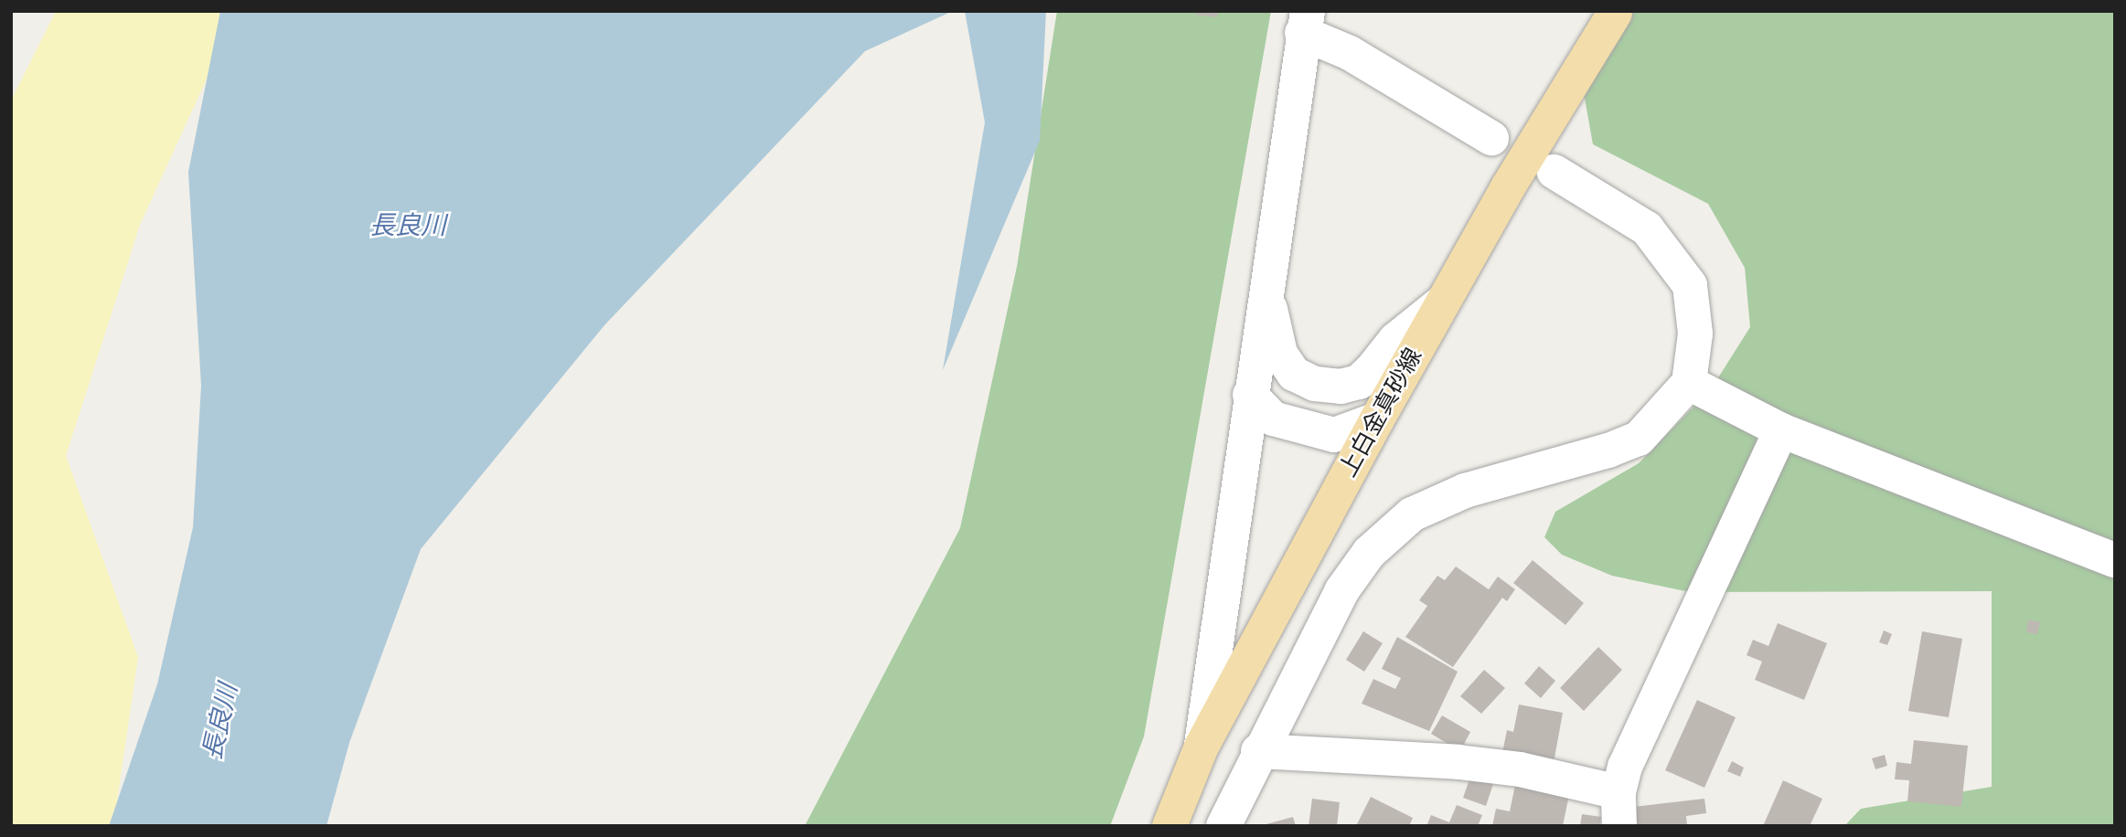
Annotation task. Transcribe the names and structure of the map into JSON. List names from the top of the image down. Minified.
{"streets":{"main road":["上白金真砂線"]},"water":["長良川"]}
